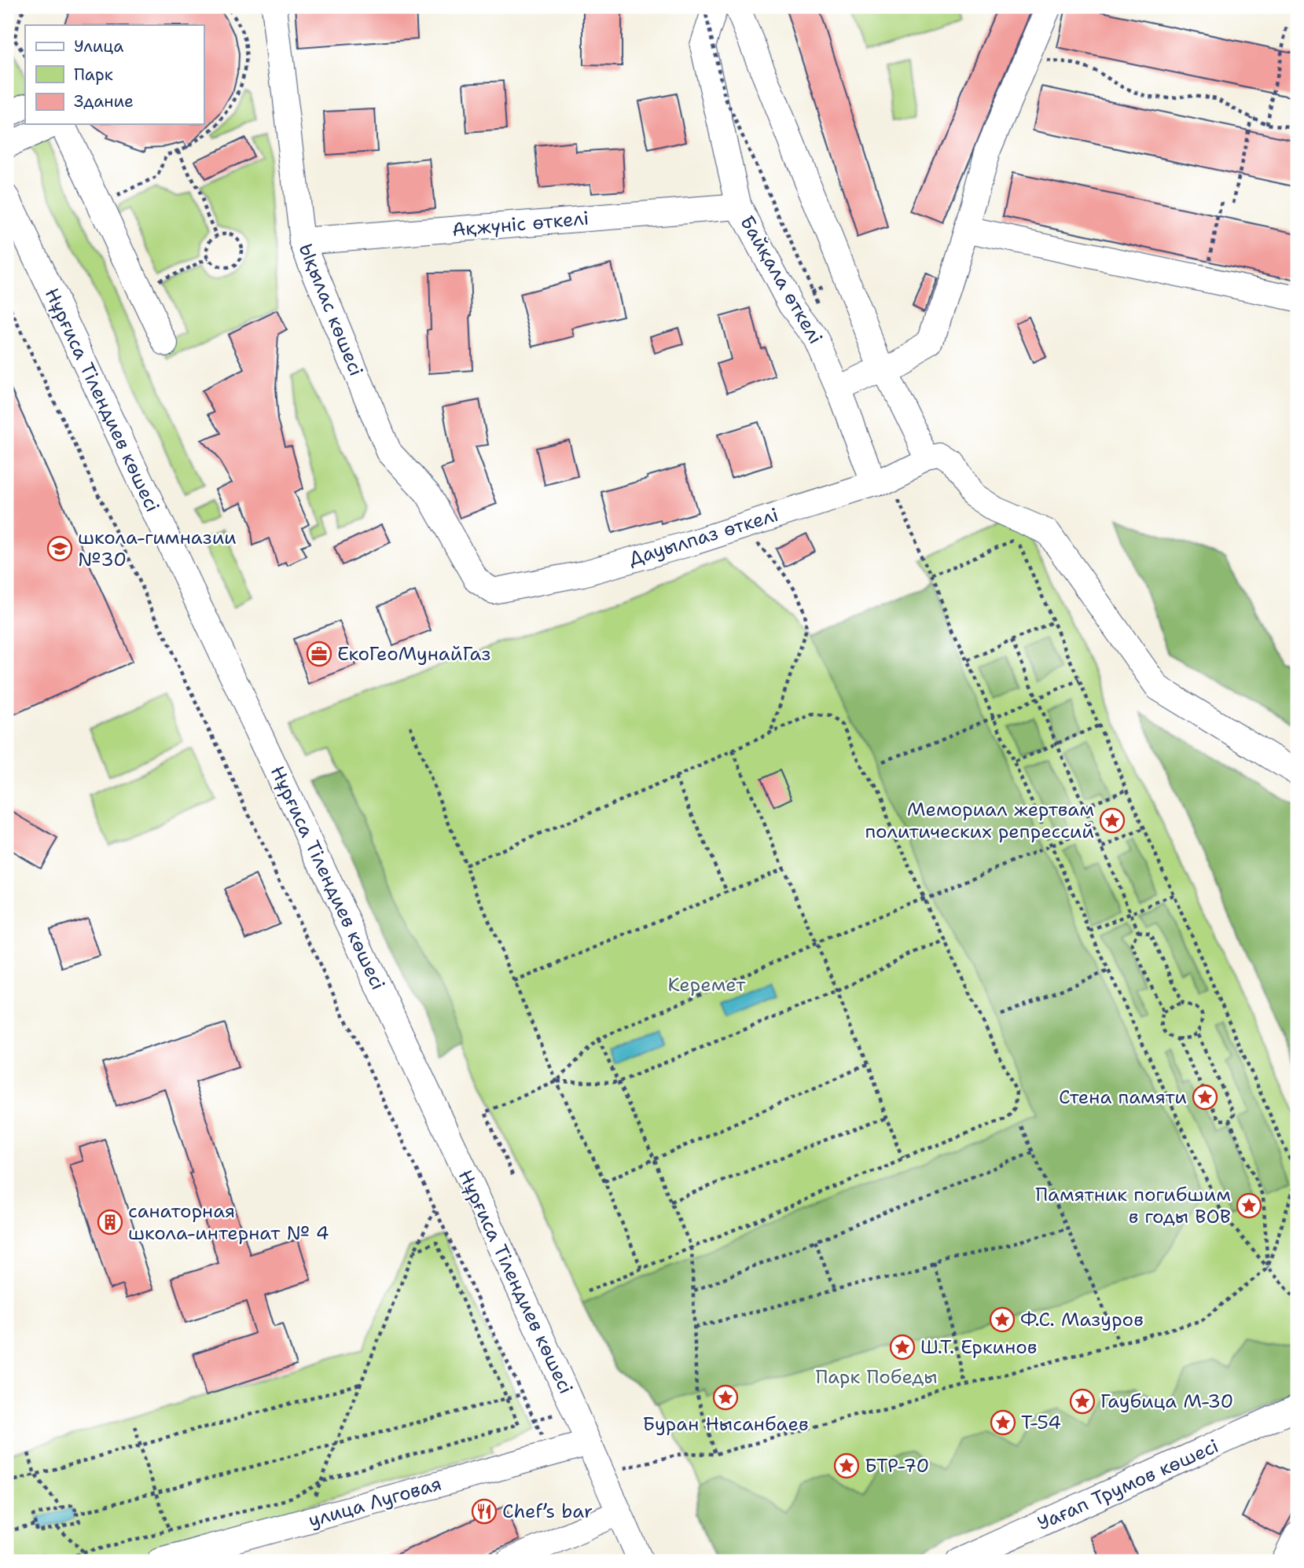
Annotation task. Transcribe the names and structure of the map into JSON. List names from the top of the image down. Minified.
{"streets":{"street":["Ақжүніс өткелі","Байқала өткелі","Ықылас көшесі","Нұрғиса Тілендиев көшесі","Дауылпаз өткелі","Уағап Трумов көшесі","улица Луговая"]},"crossings":[["Ақжүніс өткелі","Байқала өткелі"],["Ақжүніс өткелі","Ықылас көшесі"],["Байқала өткелі","Дауылпаз өткелі"],["Ықылас көшесі","Дауылпаз өткелі"],["Нұрғиса Тілендиев көшесі","улица Луговая"]],"parks":["Керемет","Парк Победы"],"places":{"school or university":["школа-гимназии №30"],"office":["ЕкоГеоМунайГаз"],"place":["Мемориал жертвам политических репрессий","Стена памяти","Памятник погибшим в годы ВОВ","Ф.С. Мазуров","Ш.Т. Еркинов","Буран Нысанбаев","Гаубица М-30","Т-54","БТР-70"],"building":["санаторная школа-интернат № 4"],"restaurant":["Chef’s bar"]},"legend":["Улица","Парк","Здание"]}
